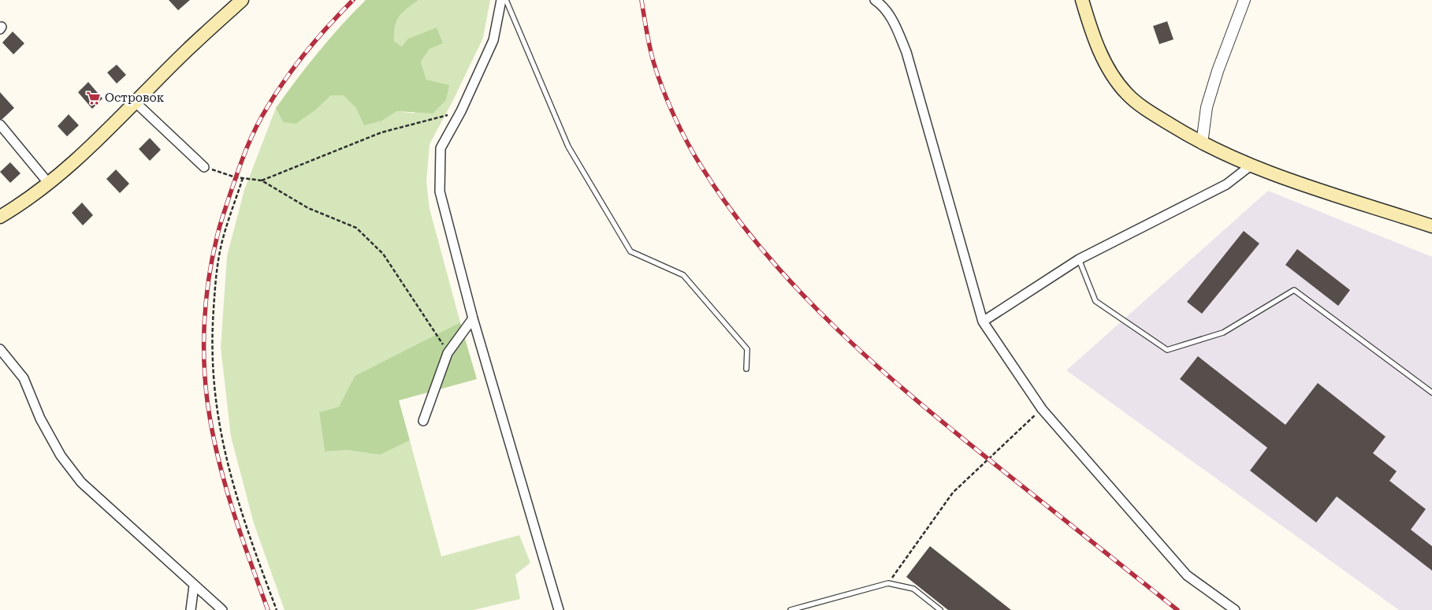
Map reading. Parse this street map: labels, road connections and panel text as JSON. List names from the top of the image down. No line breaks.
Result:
{"places":{"supermarket":["Островок"]}}
